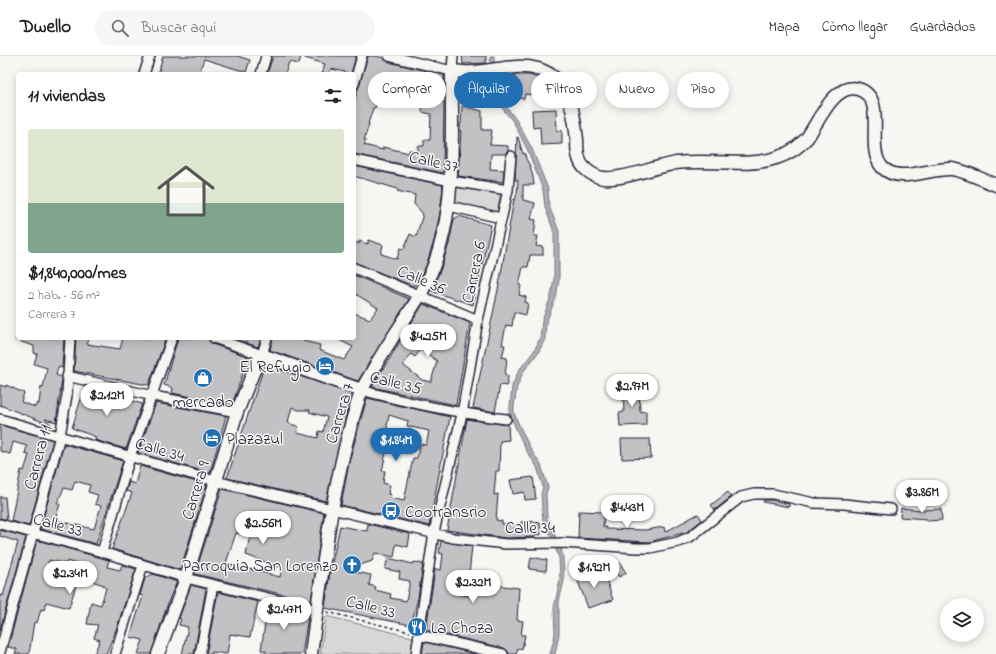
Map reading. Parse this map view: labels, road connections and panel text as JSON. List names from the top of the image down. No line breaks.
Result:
{"streets":{"main road":["Calle 35","Carrera 7","Carrera 9"],"street":["Calle 37","Carrera 6","Calle 36","Calle 34","Carrera 11","Calle 33"]},"crossings":[["Calle 37","Carrera 6"],["Calle 37","Carrera 7"],["Carrera 6","Calle 36"],["Carrera 6","Calle 35"],["Carrera 6","Calle 34"],["Carrera 6","Calle 33"],["Calle 36","Carrera 7"],["Calle 35","Carrera 7"],["Calle 35","Carrera 9"],["Carrera 7","Calle 34"],["Carrera 7","Calle 33"],["Calle 34","Carrera 11"],["Calle 34","Carrera 9"],["Carrera 11","Calle 33"],["Carrera 9","Calle 33"]],"places":{"hotel":["El Refugio","Plazazul"],"shop":["mercado"],"bus stop":["Cootransrio"],"church":["Parroquia San Lorenzo"],"restaurant":["La Choza"]},"page":{"header":"Dwello","search":"Buscar aquí","nav":["Mapa","Cómo llegar","Guardados"],"chip":["Comprar","Alquilar","Filtros","Nuevo","Piso"],"heading":"11 viviendas","list":[{"name":"$1,840,000/mes","note":"2 hab. · 56 m² · Carrera 7"}],"price":["$4.25M","$2.97M","$2.12M","$1.84M","$3.86M","$4.43M","$2.56M","$1.92M","$2.34M","$2.32M","$2.47M"]}}
